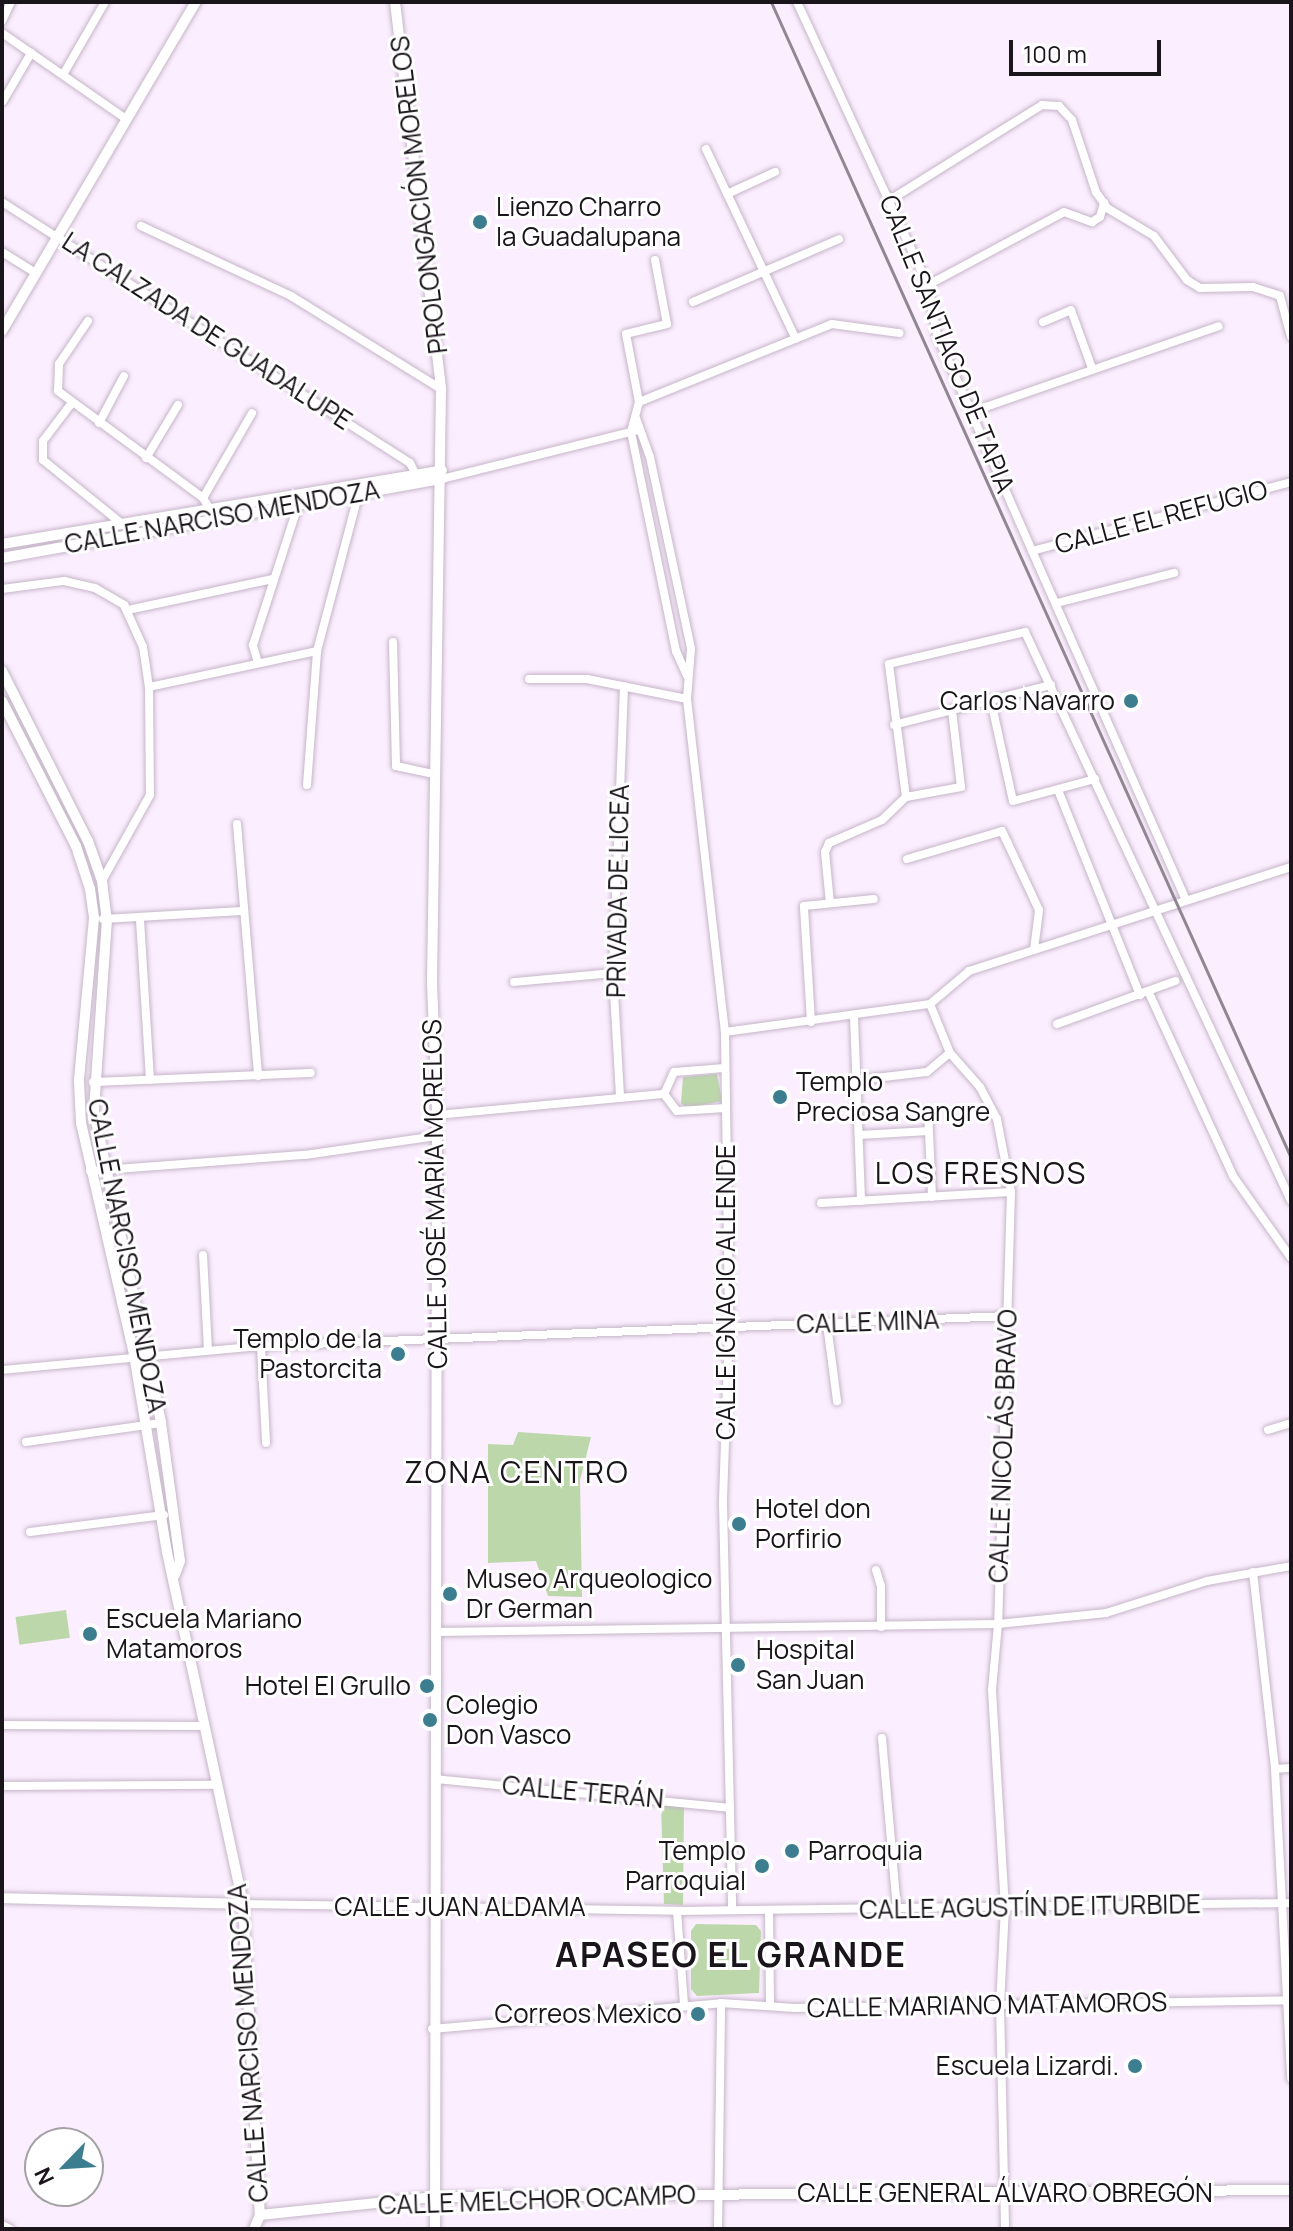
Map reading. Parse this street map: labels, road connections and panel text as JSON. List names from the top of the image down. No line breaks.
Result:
{"streets":{"street":["PROLONGACIÓN MORELOS","LA CALZADA DE GUADALUPE","CALLE SANTIAGO DE TAPIA","CALLE NARCISO MENDOZA","CALLE EL REFUGIO","PRIVADA DE LICEA","CALLE JOSÉ MARÍA MORELOS","CALLE IGNACIO ALLENDE","CALLE MINA","CALLE NICOLÁS BRAVO","CALLE TERÁN","CALLE JUAN ALDAMA","CALLE AGUSTÍN DE ITURBIDE","CALLE MARIANO MATAMOROS","CALLE GENERAL ÁLVARO OBREGÓN","CALLE MELCHOR OCAMPO"]},"crossings":[["PROLONGACIÓN MORELOS","CALLE NARCISO MENDOZA"],["PROLONGACIÓN MORELOS","CALLE JOSÉ MARÍA MORELOS"],["LA CALZADA DE GUADALUPE","CALLE NARCISO MENDOZA"],["CALLE SANTIAGO DE TAPIA","CALLE EL REFUGIO"],["CALLE NARCISO MENDOZA","CALLE JOSÉ MARÍA MORELOS"],["CALLE NARCISO MENDOZA","CALLE MINA"],["CALLE NARCISO MENDOZA","CALLE JUAN ALDAMA"],["CALLE NARCISO MENDOZA","CALLE MELCHOR OCAMPO"],["CALLE JOSÉ MARÍA MORELOS","CALLE MINA"],["CALLE JOSÉ MARÍA MORELOS","CALLE TERÁN"],["CALLE JOSÉ MARÍA MORELOS","CALLE JUAN ALDAMA"],["CALLE JOSÉ MARÍA MORELOS","CALLE MARIANO MATAMOROS"],["CALLE JOSÉ MARÍA MORELOS","CALLE MELCHOR OCAMPO"],["CALLE IGNACIO ALLENDE","CALLE MINA"],["CALLE IGNACIO ALLENDE","CALLE TERÁN"],["CALLE IGNACIO ALLENDE","CALLE JUAN ALDAMA"],["CALLE IGNACIO ALLENDE","CALLE AGUSTÍN DE ITURBIDE"],["CALLE MINA","CALLE NICOLÁS BRAVO"],["CALLE NICOLÁS BRAVO","CALLE AGUSTÍN DE ITURBIDE"],["CALLE NICOLÁS BRAVO","CALLE MARIANO MATAMOROS"],["CALLE NICOLÁS BRAVO","CALLE GENERAL ÁLVARO OBREGÓN"],["CALLE JUAN ALDAMA","CALLE AGUSTÍN DE ITURBIDE"],["CALLE GENERAL ÁLVARO OBREGÓN","CALLE MELCHOR OCAMPO"]],"districts":["LOS FRESNOS","ZONA CENTRO","APASEO EL GRANDE"],"places":["Lienzo Charro la Guadalupana","Carlos Navarro","Templo Preciosa Sangre","Templo de la Pastorcita","Hotel don Porfirio","Museo Arqueologico Dr German","Escuela Mariano Matamoros","Hospital San Juan","Hotel El Grullo","Colegio Don Vasco","Parroquia","Templo Parroquial","Correos Mexico","Escuela Lizardi."],"scale_bar":"100 m","north":"bottom left"}
